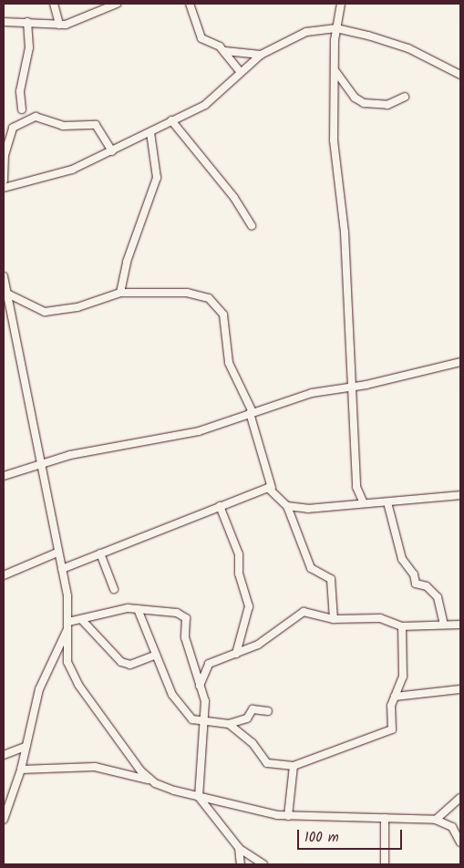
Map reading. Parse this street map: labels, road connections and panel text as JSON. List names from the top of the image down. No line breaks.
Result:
{"scale_bar":"100 m"}
